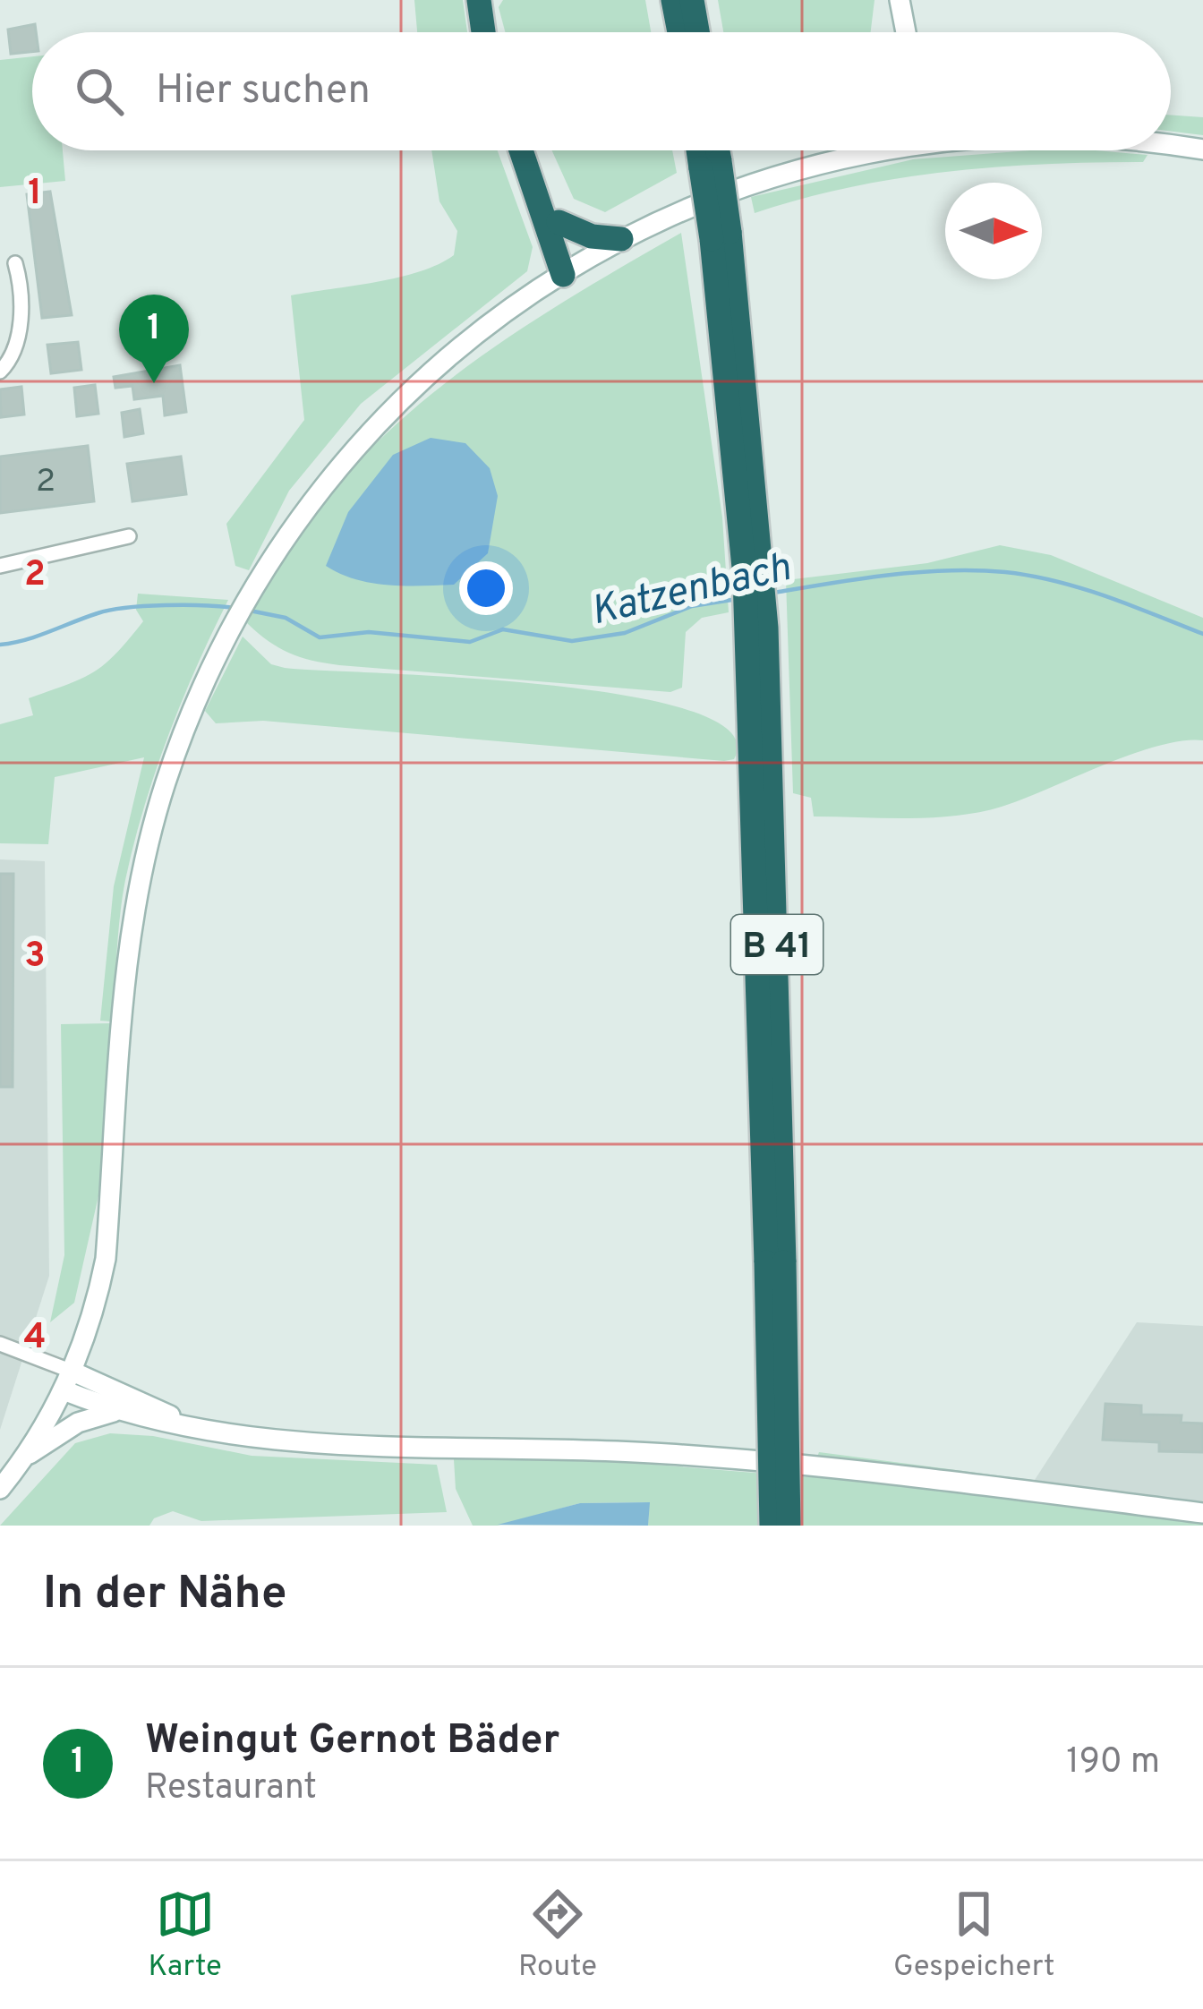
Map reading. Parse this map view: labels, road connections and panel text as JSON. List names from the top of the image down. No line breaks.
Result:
{"streets":{"highway":["B 41"]},"water":["Katzenbach"],"house_numbers":["2"],"north":"right","page":{"search":"Hier suchen","pins":"1","heading":"In der Nähe","list":[{"mark":"1","name":"Weingut Gernot Bäder","note":"Restaurant","value":"190 m"}],"nav":["Karte","Route","Gespeichert"]},"grid":{"rows":["1","2","3","4"]}}
